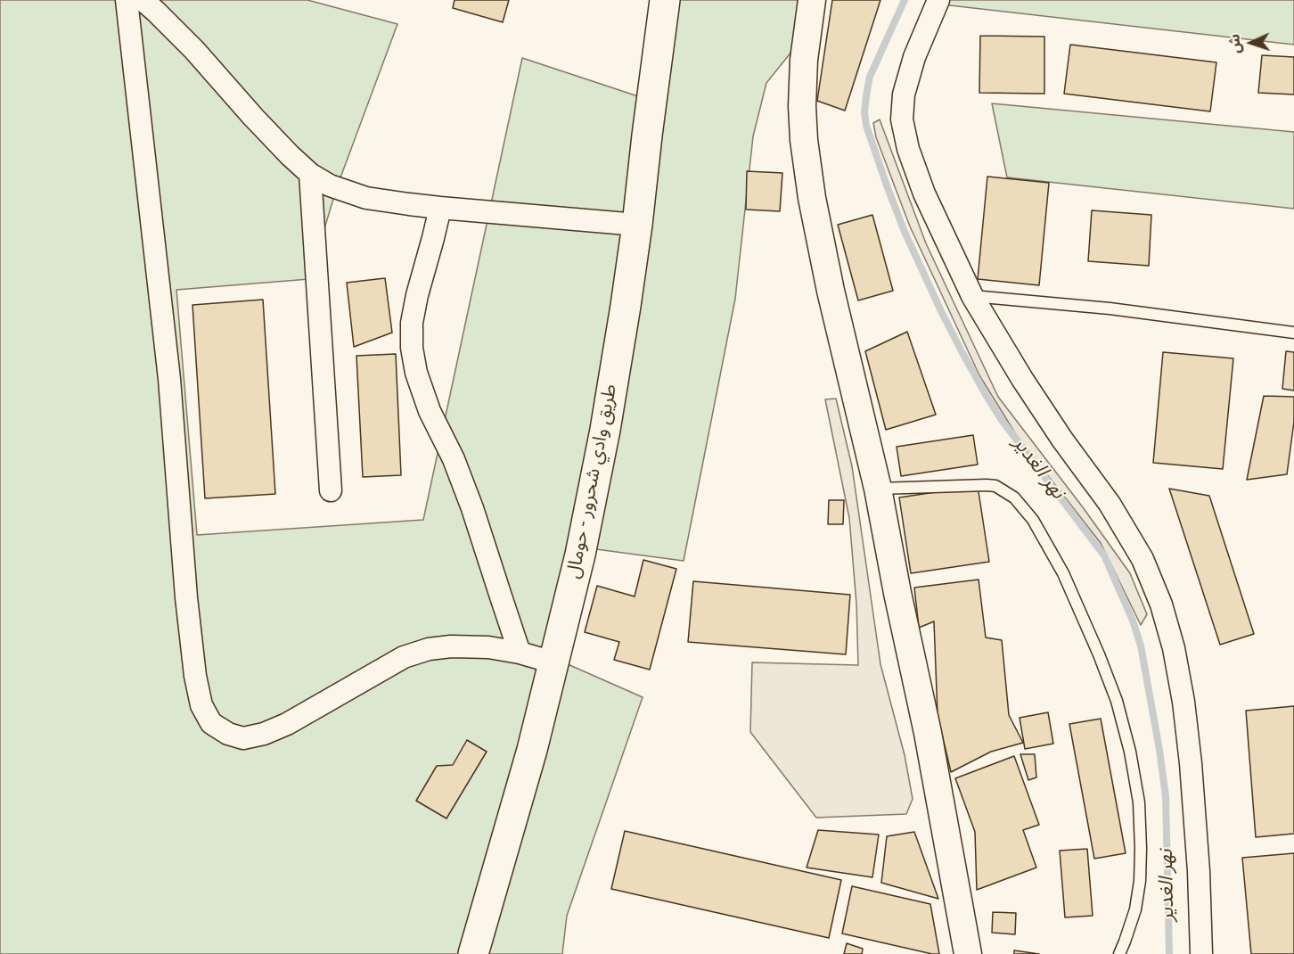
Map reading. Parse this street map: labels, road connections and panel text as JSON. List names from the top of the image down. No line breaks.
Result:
{"streets":{"main road":["طريق وادي شحرور - حومال"]},"water":["نهر الغدير"],"north":"left"}
